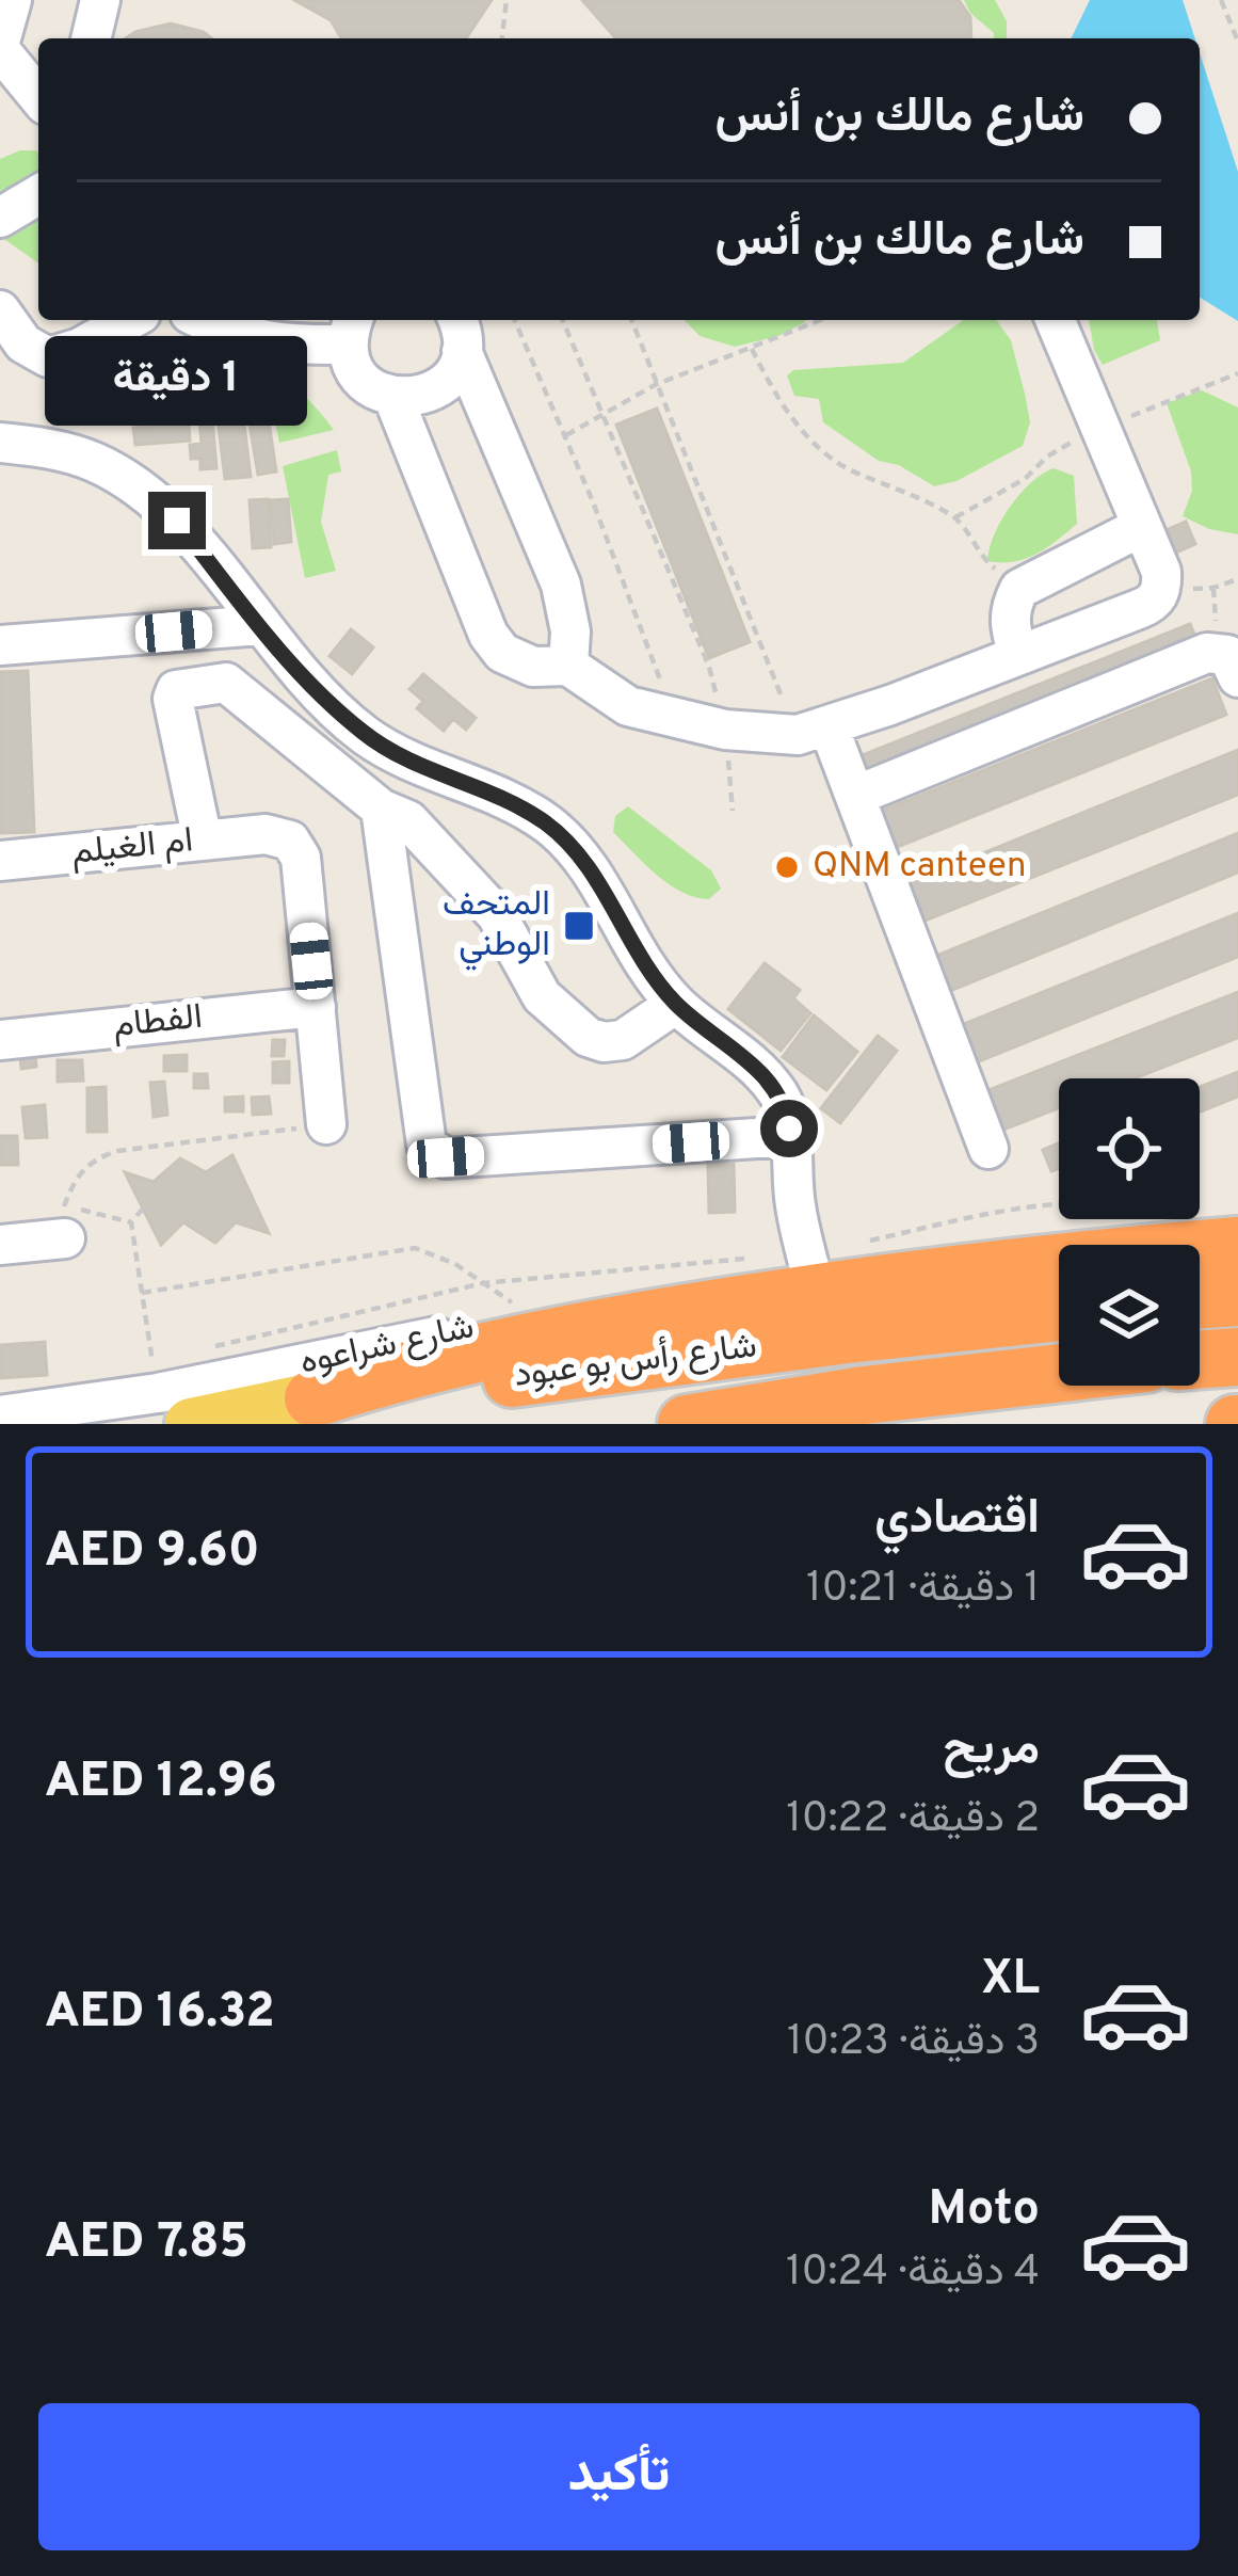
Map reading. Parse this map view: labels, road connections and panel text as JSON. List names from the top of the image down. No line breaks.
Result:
{"streets":{"highway":["شارع رأس بو عبود"],"street":["ام الغيلم","الفطام","شارع شراعوه"]},"crossings":[["ام الغيلم","الفطام"],["شارع شراعوه","شارع رأس بو عبود"]],"places":{"other":["QNM canteen"],"transit":["المتحف الوطني"]},"page":{"banner":["شارع مالك بن أنس","شارع مالك بن أنس"],"bubble":"1 دقيقة","list":[{"name":"اقتصادي","note":"1 دقيقة · 10:21","value":"AED 9.60"},{"name":"مريح","note":"2 دقيقة · 10:22","value":"AED 12.96"},{"name":"XL","note":"3 دقيقة · 10:23","value":"AED 16.32"},{"name":"Moto","note":"4 دقيقة · 10:24","value":"AED 7.85"}],"buttons":"تأكيد"}}
